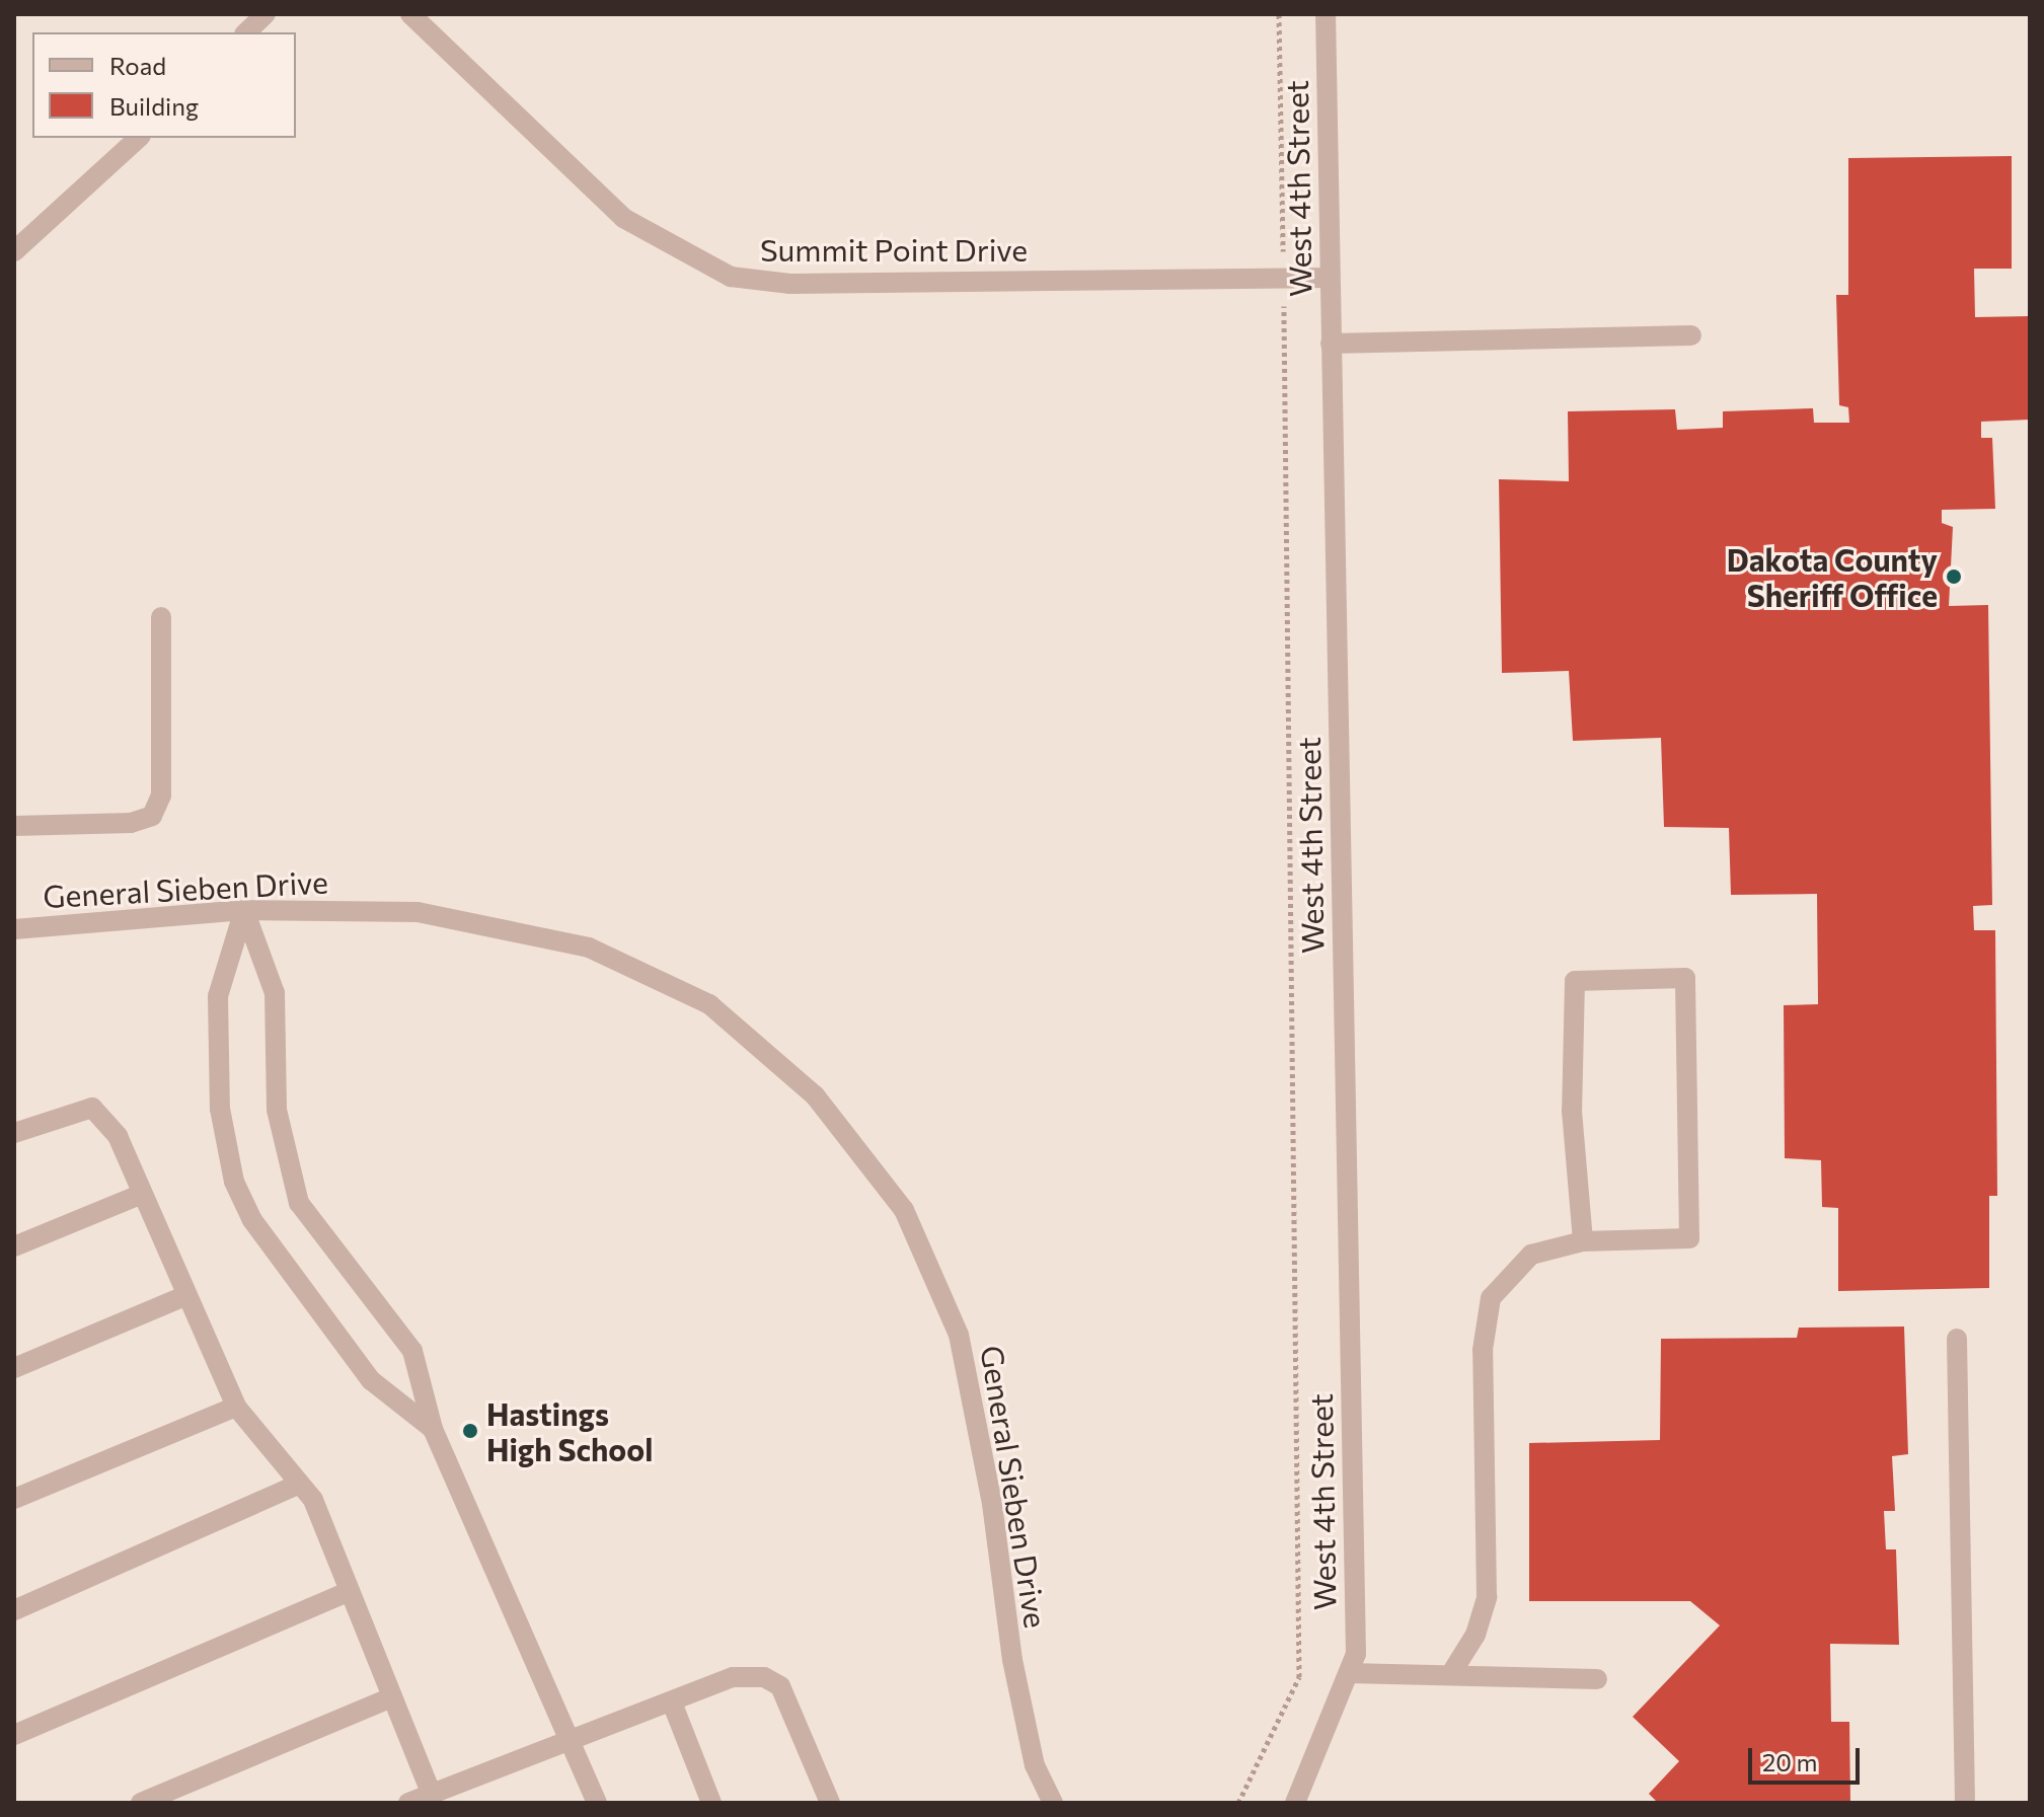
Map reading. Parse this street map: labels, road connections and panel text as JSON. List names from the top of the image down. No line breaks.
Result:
{"streets":{"street":["West 4th Street","Summit Point Drive","General Sieben Drive"]},"crossings":[["West 4th Street","Summit Point Drive"]],"places":["Dakota County Sheriff Office","Hastings High School"],"legend":["Road","Building"],"scale_bar":"20 m"}
